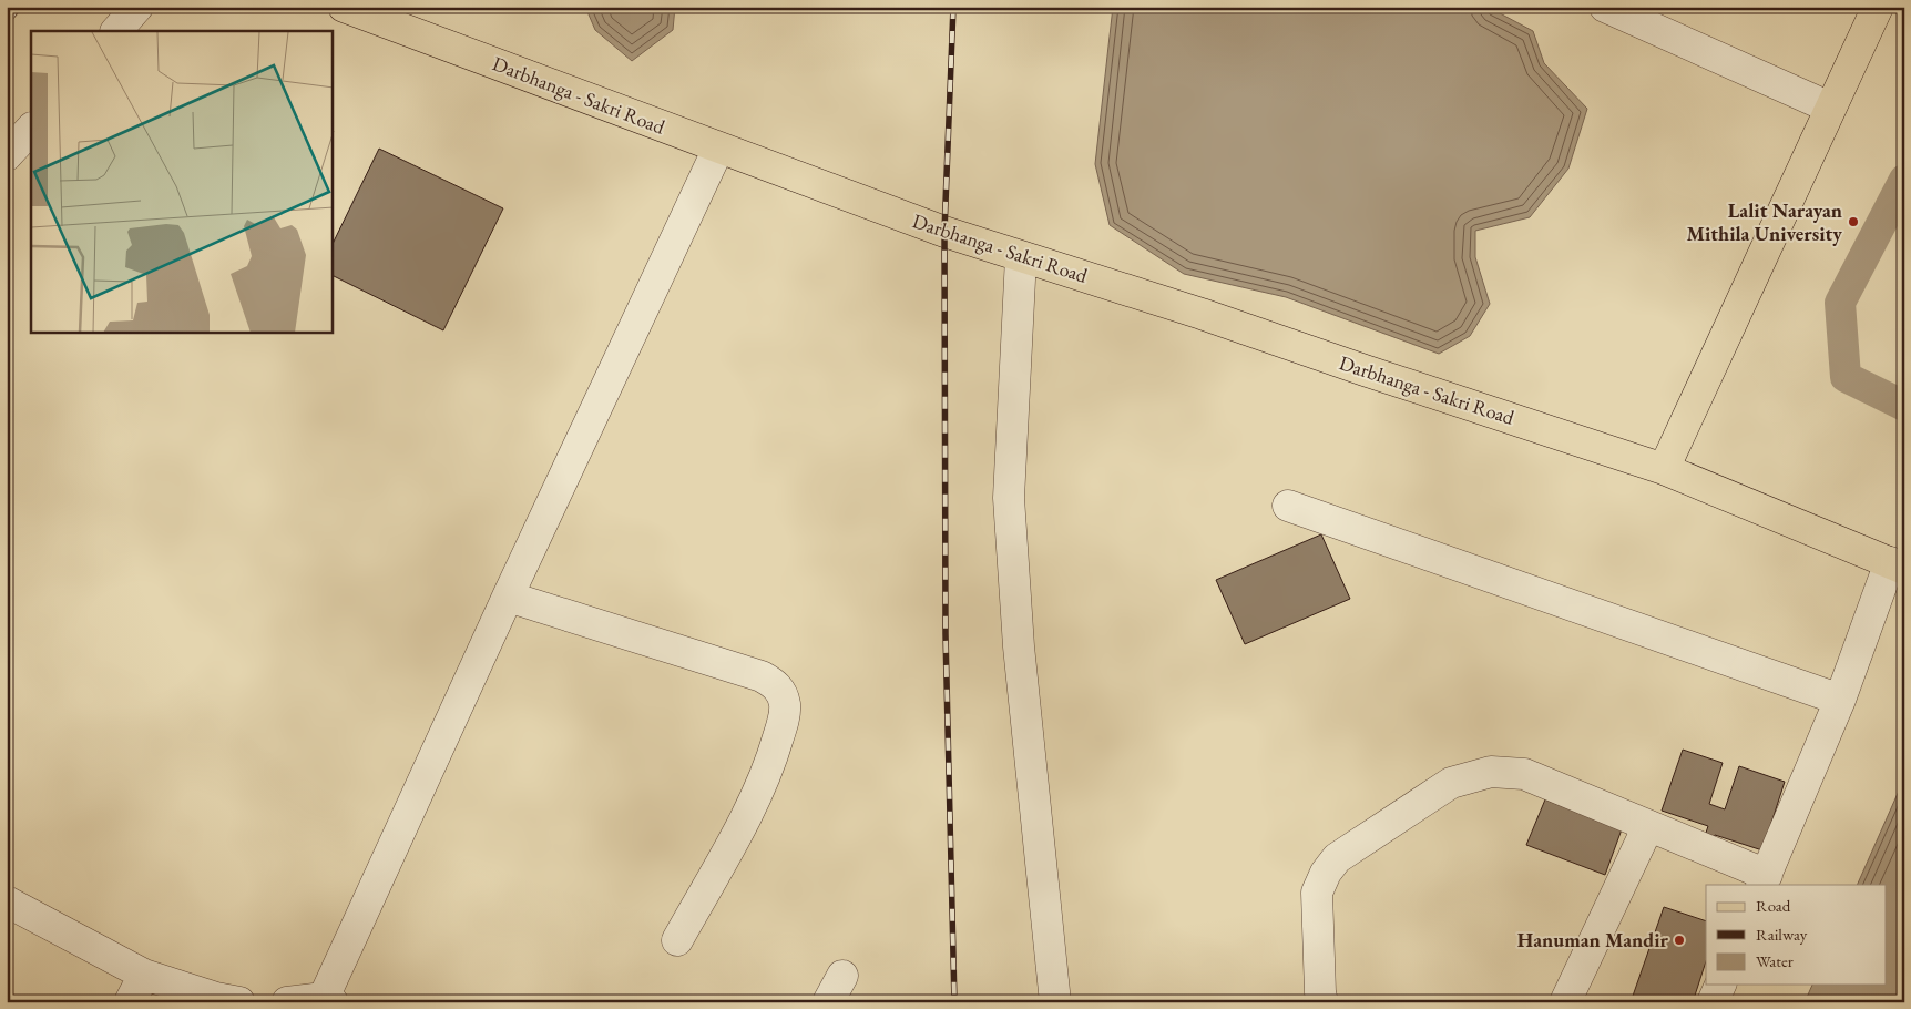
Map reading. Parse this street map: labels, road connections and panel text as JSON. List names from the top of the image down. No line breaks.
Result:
{"streets":{"main road":["Darbhanga - Sakri Road"]},"places":["Lalit Narayan Mithila University","Hanuman Mandir"],"legend":["Road","Railway","Water"]}
